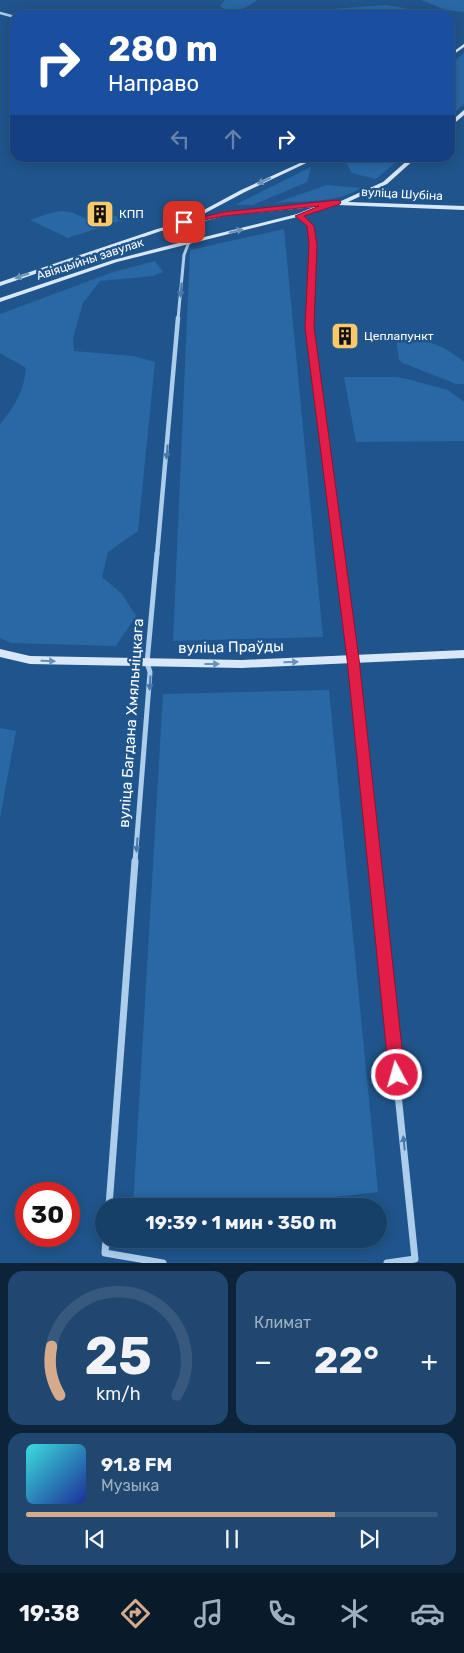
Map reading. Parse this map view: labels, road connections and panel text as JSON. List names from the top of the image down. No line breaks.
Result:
{"streets":{"street":["вуліца Шубіна","Авіяцыйны завулак","вуліца Праўды","вуліца Багдана Хмяльніцкага"]},"crossings":[["Авіяцыйны завулак","вуліца Багдана Хмяльніцкага"],["вуліца Праўды","вуліца Багдана Хмяльніцкага"]],"one_way":["вуліца Праўды","вуліца Багдана Хмяльніцкага"],"places":{"building":["КПП","Цеплапункт"]},"page":{"turn":["280 m","Направо"],"limit":"30","trip":"19:39 · 1 мин · 350 m","tile":"Климат","heat":["−","22°","+"],"song":["91.8 FM","Музыка"],"tabs":"19:38","gauge":["25","km/h"]}}
